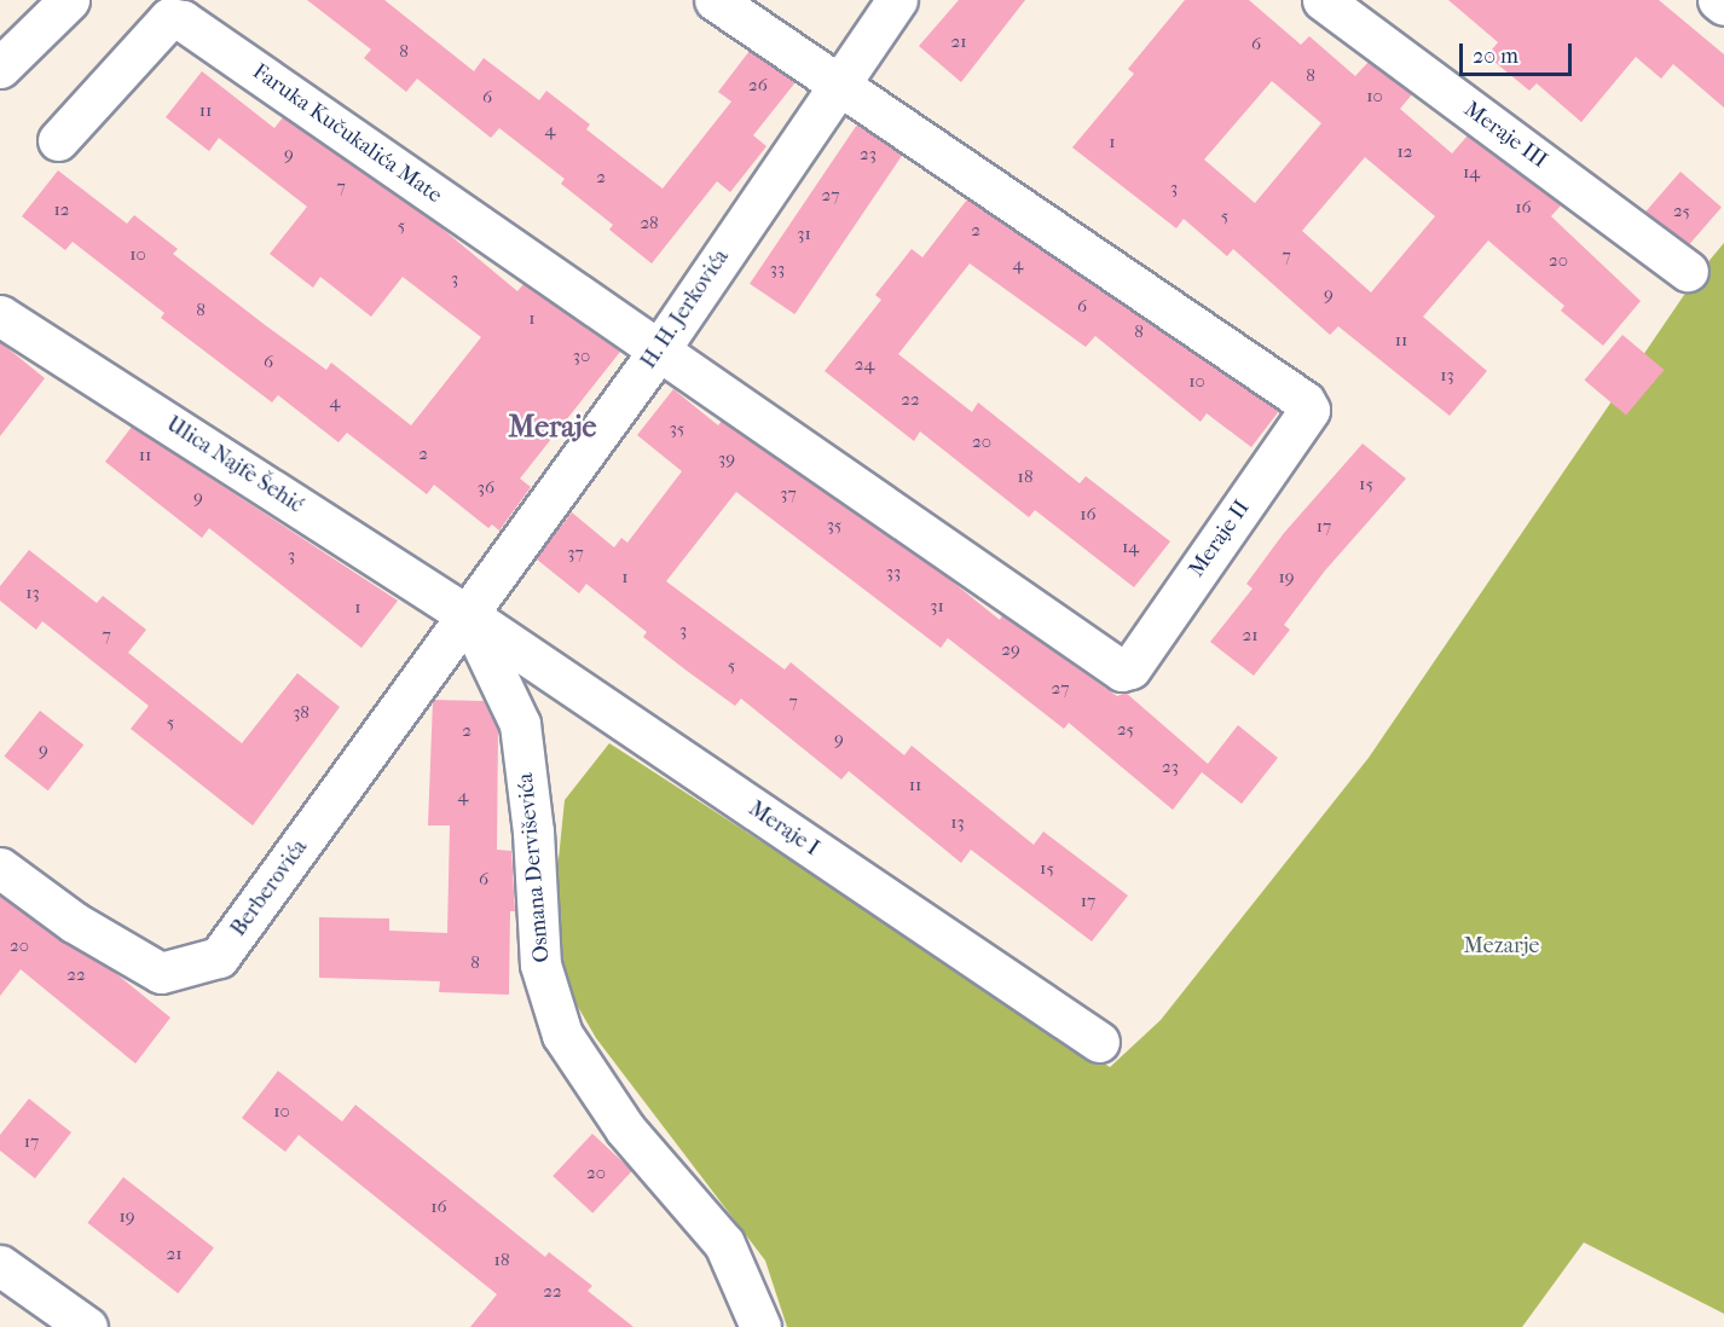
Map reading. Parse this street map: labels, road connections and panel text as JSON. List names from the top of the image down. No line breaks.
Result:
{"streets":{"street":["Faruka Kučukalića Mate","Meraje III","H. H. Jerkovića","Ulica Najfe Šehić","Meraje II","Meraje I","Osmana Derviševića","Berberovića"]},"crossings":[["Faruka Kučukalića Mate","H. H. Jerkovića"],["Faruka Kučukalića Mate","Meraje II"],["H. H. Jerkovića","Ulica Najfe Šehić"],["H. H. Jerkovića","Meraje II"],["H. H. Jerkovića","Meraje I"],["H. H. Jerkovića","Osmana Derviševića"],["H. H. Jerkovića","Berberovića"],["Ulica Najfe Šehić","Meraje I"],["Ulica Najfe Šehić","Osmana Derviševića"],["Ulica Najfe Šehić","Berberovića"],["Meraje I","Osmana Derviševića"],["Meraje I","Berberovića"],["Osmana Derviševića","Berberovića"]],"districts":["Meraje"],"parks":["Mezarje"],"house_numbers":["21","6","8","8","26","10","6","11","4","1","12","9","23","14","2","7","3","27","16","12","25","5","28","5","2","31","10","7","20","4","33","3","9","6","8","1","8","11","30","6","24","13","10","22","4","35","20","2","11","39","18","15","36","37","9","16","35","17","14","37","3","33","1","19","13","31","1","3","7","21","29","5","27","7","38","5","25","2","9","9","23","11","4","13","15","6","17","20","8","22","10","17","20","16","19","21","18","22"],"scale_bar":"20 m"}
